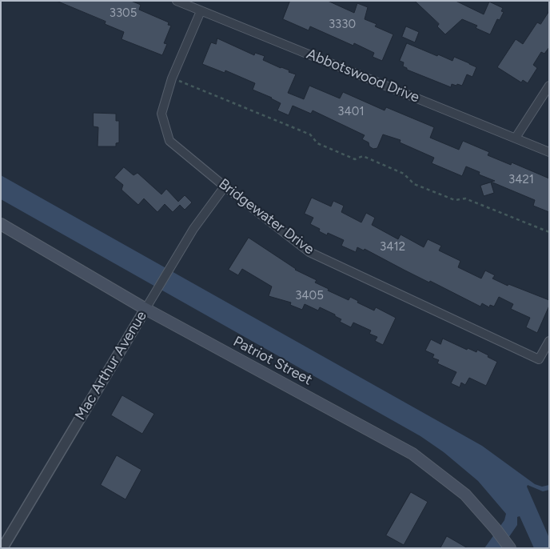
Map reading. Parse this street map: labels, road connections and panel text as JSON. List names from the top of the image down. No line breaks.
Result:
{"streets":{"main road":["Patriot Street"],"street":["Abbotswood Drive","Bridgewater Drive","Mac Arthur Avenue"]},"crossings":[["Abbotswood Drive","Bridgewater Drive"],["Bridgewater Drive","Mac Arthur Avenue"],["Patriot Street","Mac Arthur Avenue"]],"house_numbers":["3305","3330","3401","3421","3412","3405"]}
